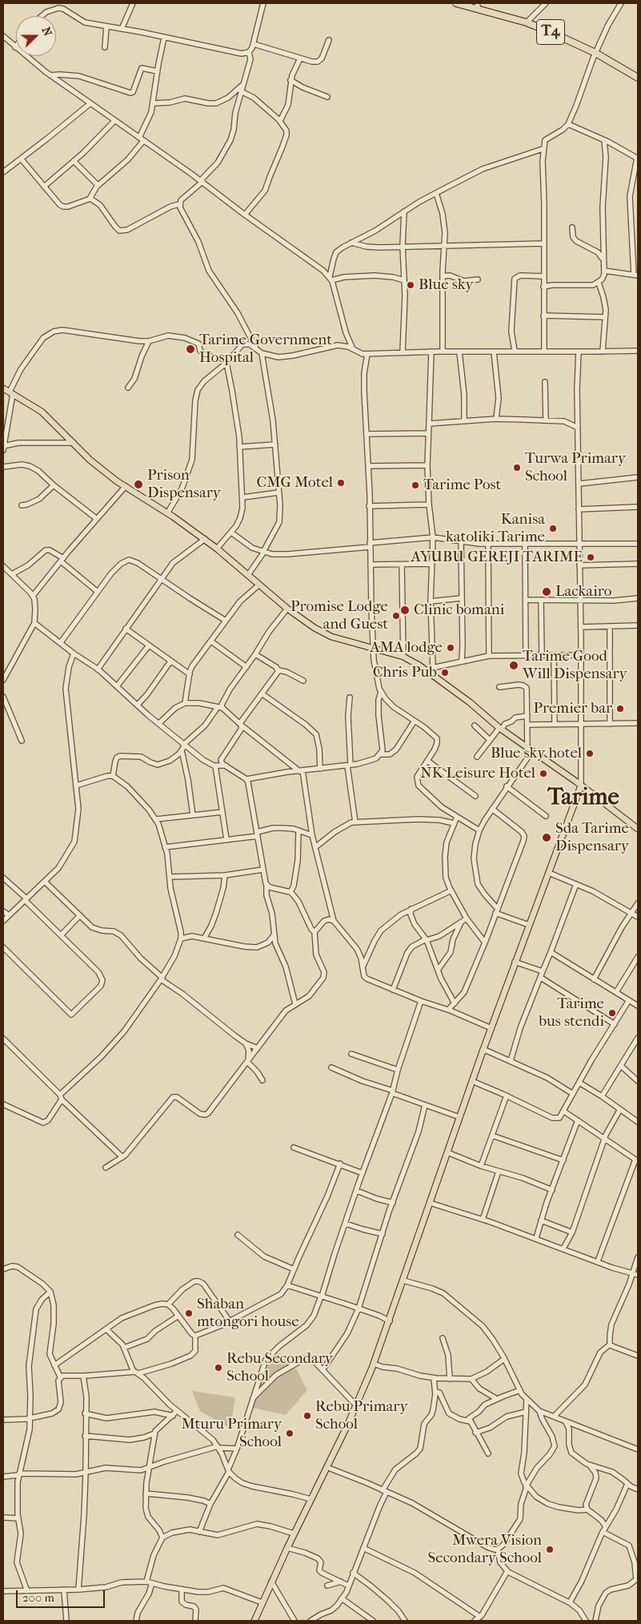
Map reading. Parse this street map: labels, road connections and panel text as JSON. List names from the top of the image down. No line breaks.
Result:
{"streets":{"highway":["T4"]},"districts":["Tarime"],"places":["Blue sky","Tarime Government Hospital","Turwa Primary School","CMG Motel","Prison Dispensary","Tarime Post","Kanisa katoliki Tarime","AYUBU GEREJI TARIME","Lackairo","Clinic bomani","Promise Lodge and Guest","AMA lodge","Tarime Good Will Dispensary","Chris Pub","Premier bar","Blue sky hotel","NK Leisure Hotel","Sda Tarime Dispensary","Tarime bus stendi","Shaban mtongori house","Rebu Secondary School","Rebu Primary School","Mturu Primary School","Mwera Vision Secondary School"],"scale_bar":"200 m","north":"right"}
